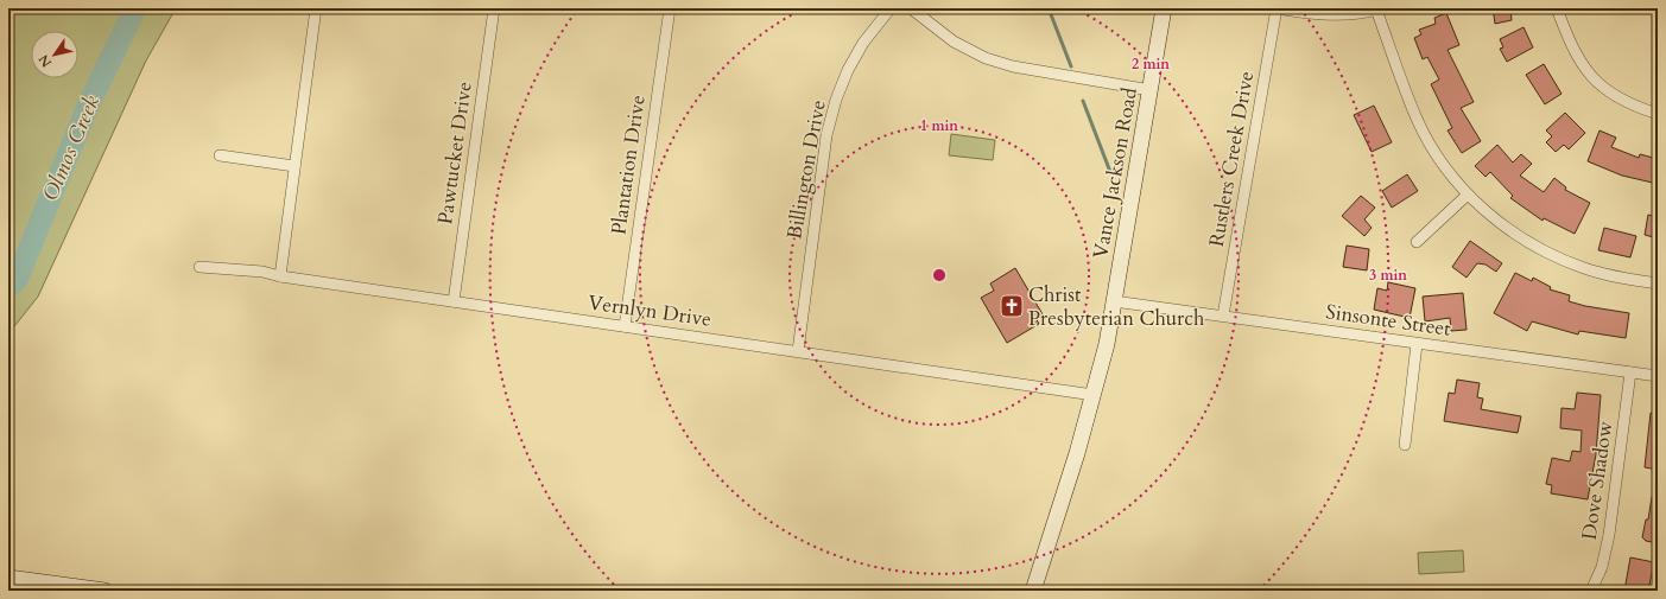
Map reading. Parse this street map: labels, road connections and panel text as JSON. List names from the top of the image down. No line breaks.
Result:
{"streets":{"main road":["Vance Jackson Road"],"street":["Pawtucket Drive","Rustlers Creek Drive","Plantation Drive","Billington Drive","Vernlyn Drive","Sinsonte Street","Dove Shadow"]},"crossings":[["Pawtucket Drive","Vernlyn Drive"],["Rustlers Creek Drive","Sinsonte Street"],["Plantation Drive","Vernlyn Drive"],["Billington Drive","Vernlyn Drive"],["Vance Jackson Road","Vernlyn Drive"],["Vance Jackson Road","Sinsonte Street"],["Sinsonte Street","Dove Shadow"]],"water":["Olmos Creek"],"places":{"church":["Christ Presbyterian Church"]},"north":"bottom left","rings":["2 min","1 min","3 min"]}
